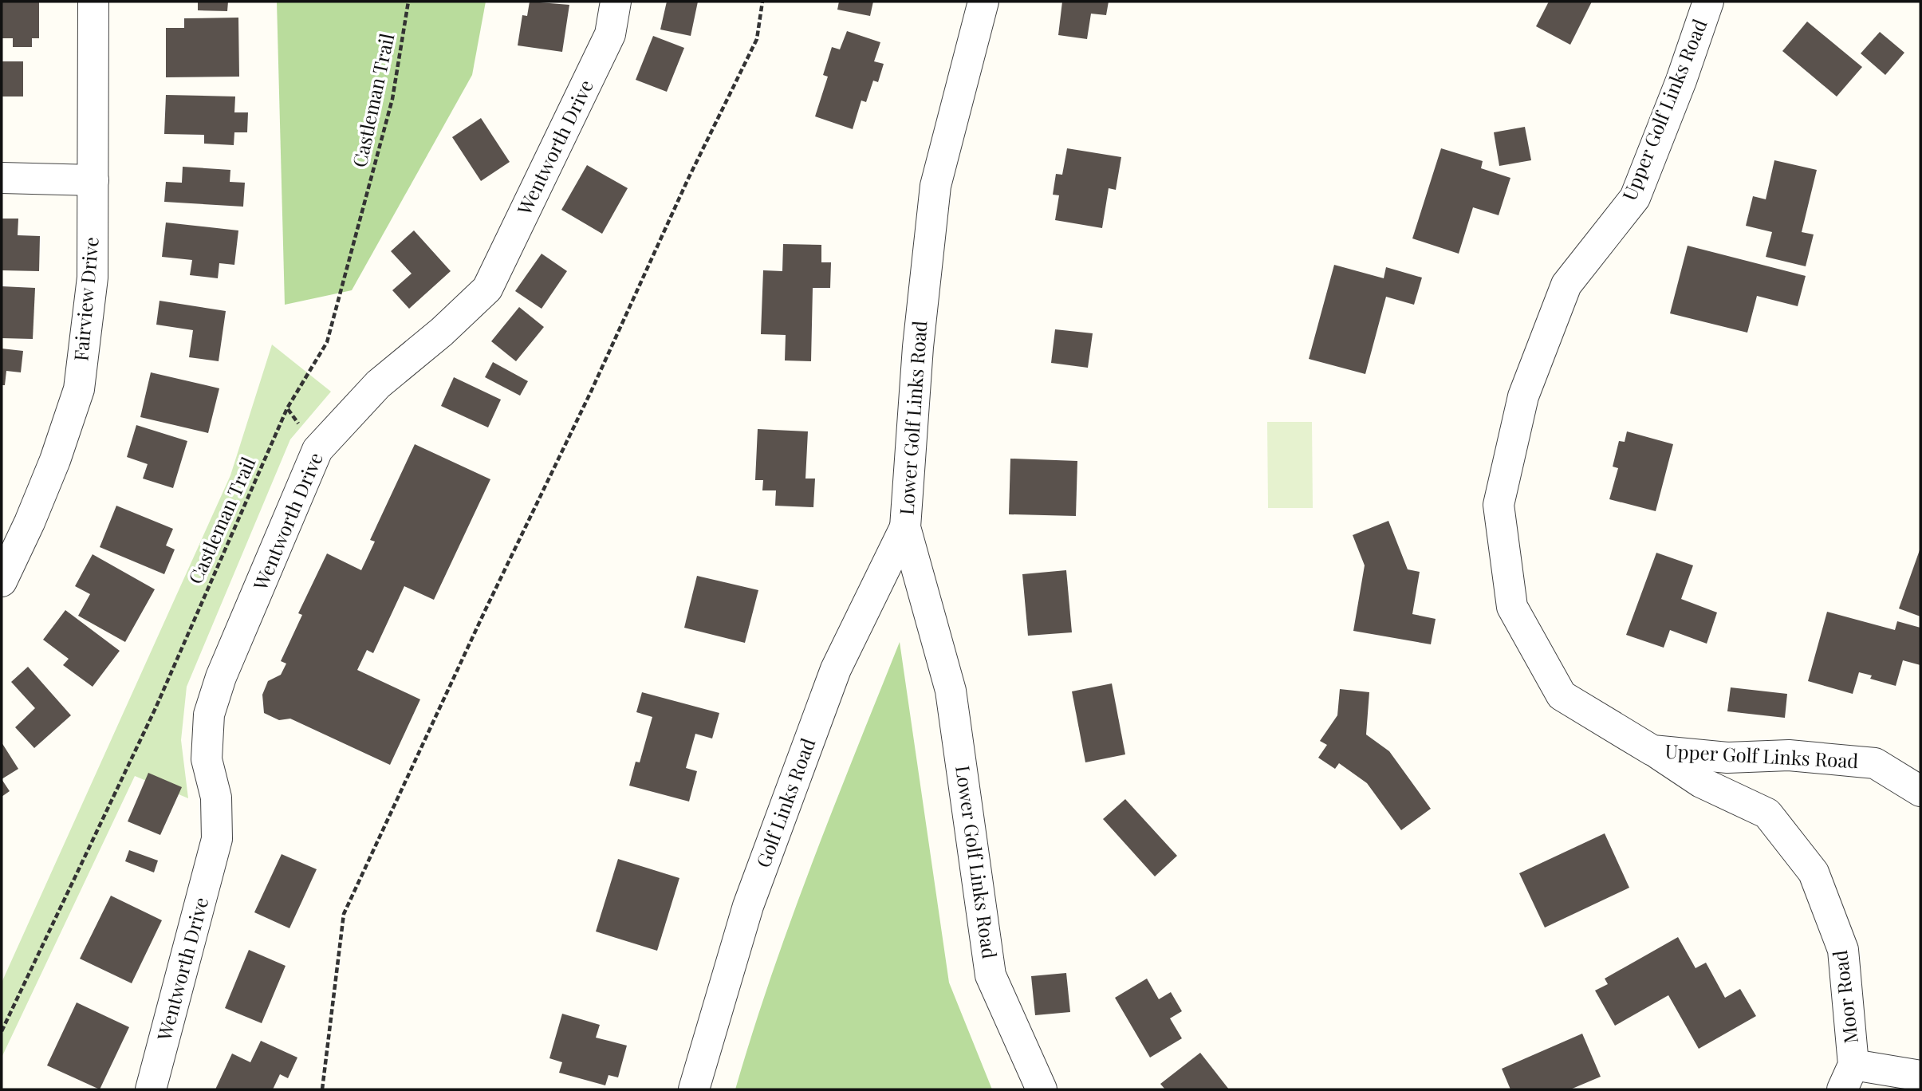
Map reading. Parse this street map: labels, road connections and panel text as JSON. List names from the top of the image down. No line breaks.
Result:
{"streets":{"street":["Upper Golf Links Road","Wentworth Drive","Fairview Drive","Lower Golf Links Road","Golf Links Road","Moor Road"],"path":["Castleman Trail"]},"crossings":[["Upper Golf Links Road","Moor Road"],["Lower Golf Links Road","Golf Links Road"]]}
